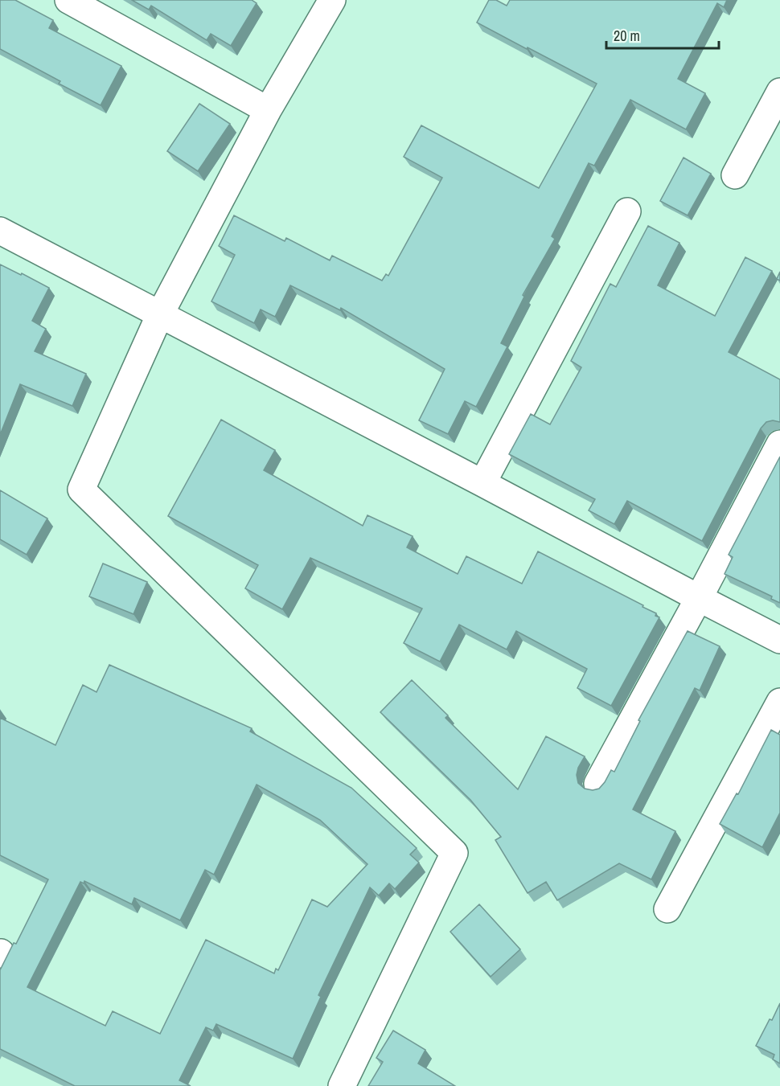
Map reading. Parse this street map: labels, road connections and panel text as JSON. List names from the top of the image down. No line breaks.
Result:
{"scale_bar":"20 m"}
